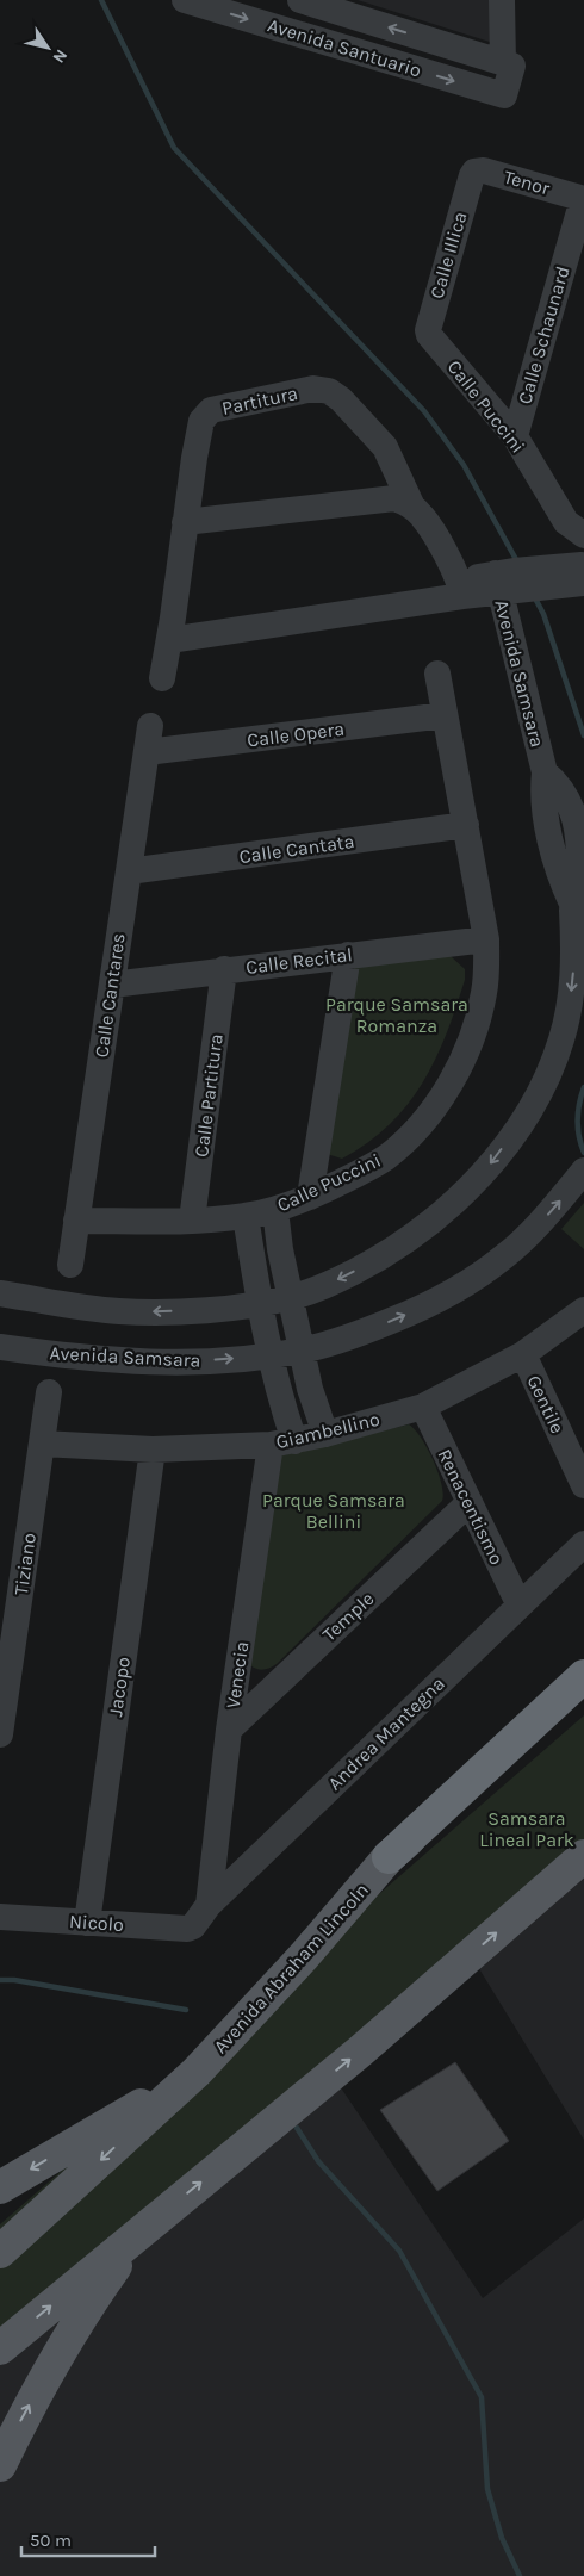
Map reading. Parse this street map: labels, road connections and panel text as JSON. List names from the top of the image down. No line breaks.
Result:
{"streets":{"main road":["Avenida Abraham Lincoln"],"street":["Avenida Santuario","Tenor","Calle Illica","Calle Schaunard","Partitura","Calle Puccini","Avenida Samsara","Calle Opera","Calle Cantata","Calle Recital","Calle Cantares","Calle Partitura","Gentile","Giambellino","Renacentismo","Tiziano","Temple","Venecia","Jacopo","Andrea Mantegna","Nicolo"]},"crossings":[["Tenor","Calle Illica"],["Tenor","Calle Schaunard"],["Calle Illica","Calle Puccini"],["Calle Schaunard","Calle Puccini"],["Calle Puccini","Calle Opera"],["Calle Puccini","Calle Cantata"],["Calle Puccini","Calle Recital"],["Calle Puccini","Calle Cantares"],["Calle Puccini","Calle Partitura"],["Calle Opera","Calle Cantares"],["Calle Cantata","Calle Cantares"],["Calle Recital","Calle Cantares"],["Calle Recital","Calle Partitura"],["Gentile","Giambellino"],["Giambellino","Renacentismo"],["Giambellino","Tiziano"],["Giambellino","Venecia"],["Giambellino","Jacopo"],["Renacentismo","Temple"],["Renacentismo","Andrea Mantegna"],["Temple","Venecia"],["Venecia","Andrea Mantegna"],["Venecia","Nicolo"],["Jacopo","Nicolo"],["Andrea Mantegna","Nicolo"]],"parks":["Parque Samsara Romanza","Parque Samsara Bellini","Samsara Lineal Park"],"scale_bar":"50 m","north":"bottom right"}
